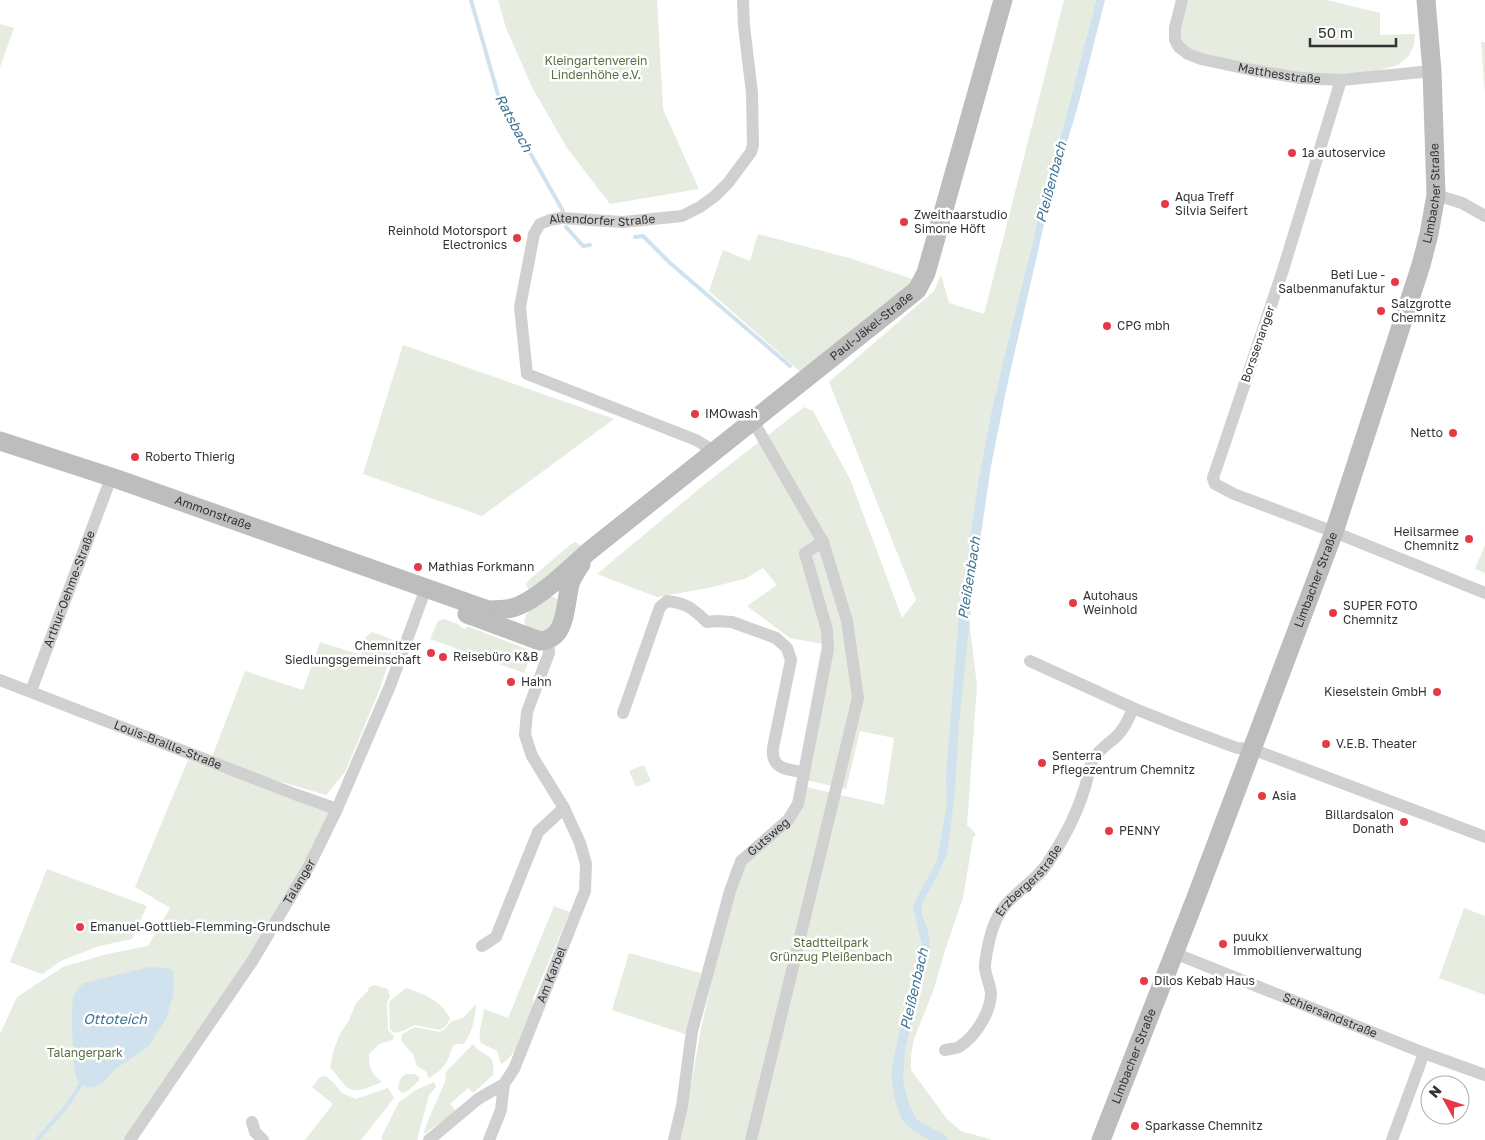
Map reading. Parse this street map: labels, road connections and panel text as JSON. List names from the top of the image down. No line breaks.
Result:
{"streets":{"street":["Matthesstraße","Limbacher Straße","Altendorfer Straße","Paul-Jäkel-Straße","Borssenanger","Ammonstraße","Arthur-Oehme-Straße","Louis-Braille-Straße","Gutsweg","Erzbergerstraße","Talanger","Am Karbel","Schiersandstraße"]},"crossings":[["Matthesstraße","Limbacher Straße"],["Matthesstraße","Borssenanger"],["Limbacher Straße","Borssenanger"],["Limbacher Straße","Schiersandstraße"],["Altendorfer Straße","Paul-Jäkel-Straße"],["Paul-Jäkel-Straße","Am Karbel"],["Ammonstraße","Arthur-Oehme-Straße"],["Ammonstraße","Talanger"],["Arthur-Oehme-Straße","Louis-Braille-Straße"],["Louis-Braille-Straße","Talanger"]],"water":["Ratsbach","Pleißenbach","Ottoteich"],"parks":["Kleingartenverein Lindenhöhe e.V.","Stadtteilpark Grünzug Pleißenbach","Talangerpark"],"places":["1a autoservice","Aqua Treff Silvia Seifert","Zweithaarstudio Simone Höft","Reinhold Motorsport Electronics","Beti Lue - Salbenmanufaktur","Salzgrotte Chemnitz","CPG mbh","IMOwash","Netto","Roberto Thierig","Heilsarmee Chemnitz","Mathias Forkmann","Autohaus Weinhold","SUPER FOTO Chemnitz","Chemnitzer Siedlungsgemeinschaft","Reisebüro K&B","Hahn","Kieselstein GmbH","V.E.B. Theater","Senterra Pflegezentrum Chemnitz","Asia","Billardsalon Donath","PENNY","Emanuel-Gottlieb-Flemming-Grundschule","puukx Immobilienverwaltung","Dilos Kebab Haus","Sparkasse Chemnitz"],"scale_bar":"50 m","north":"top left"}
